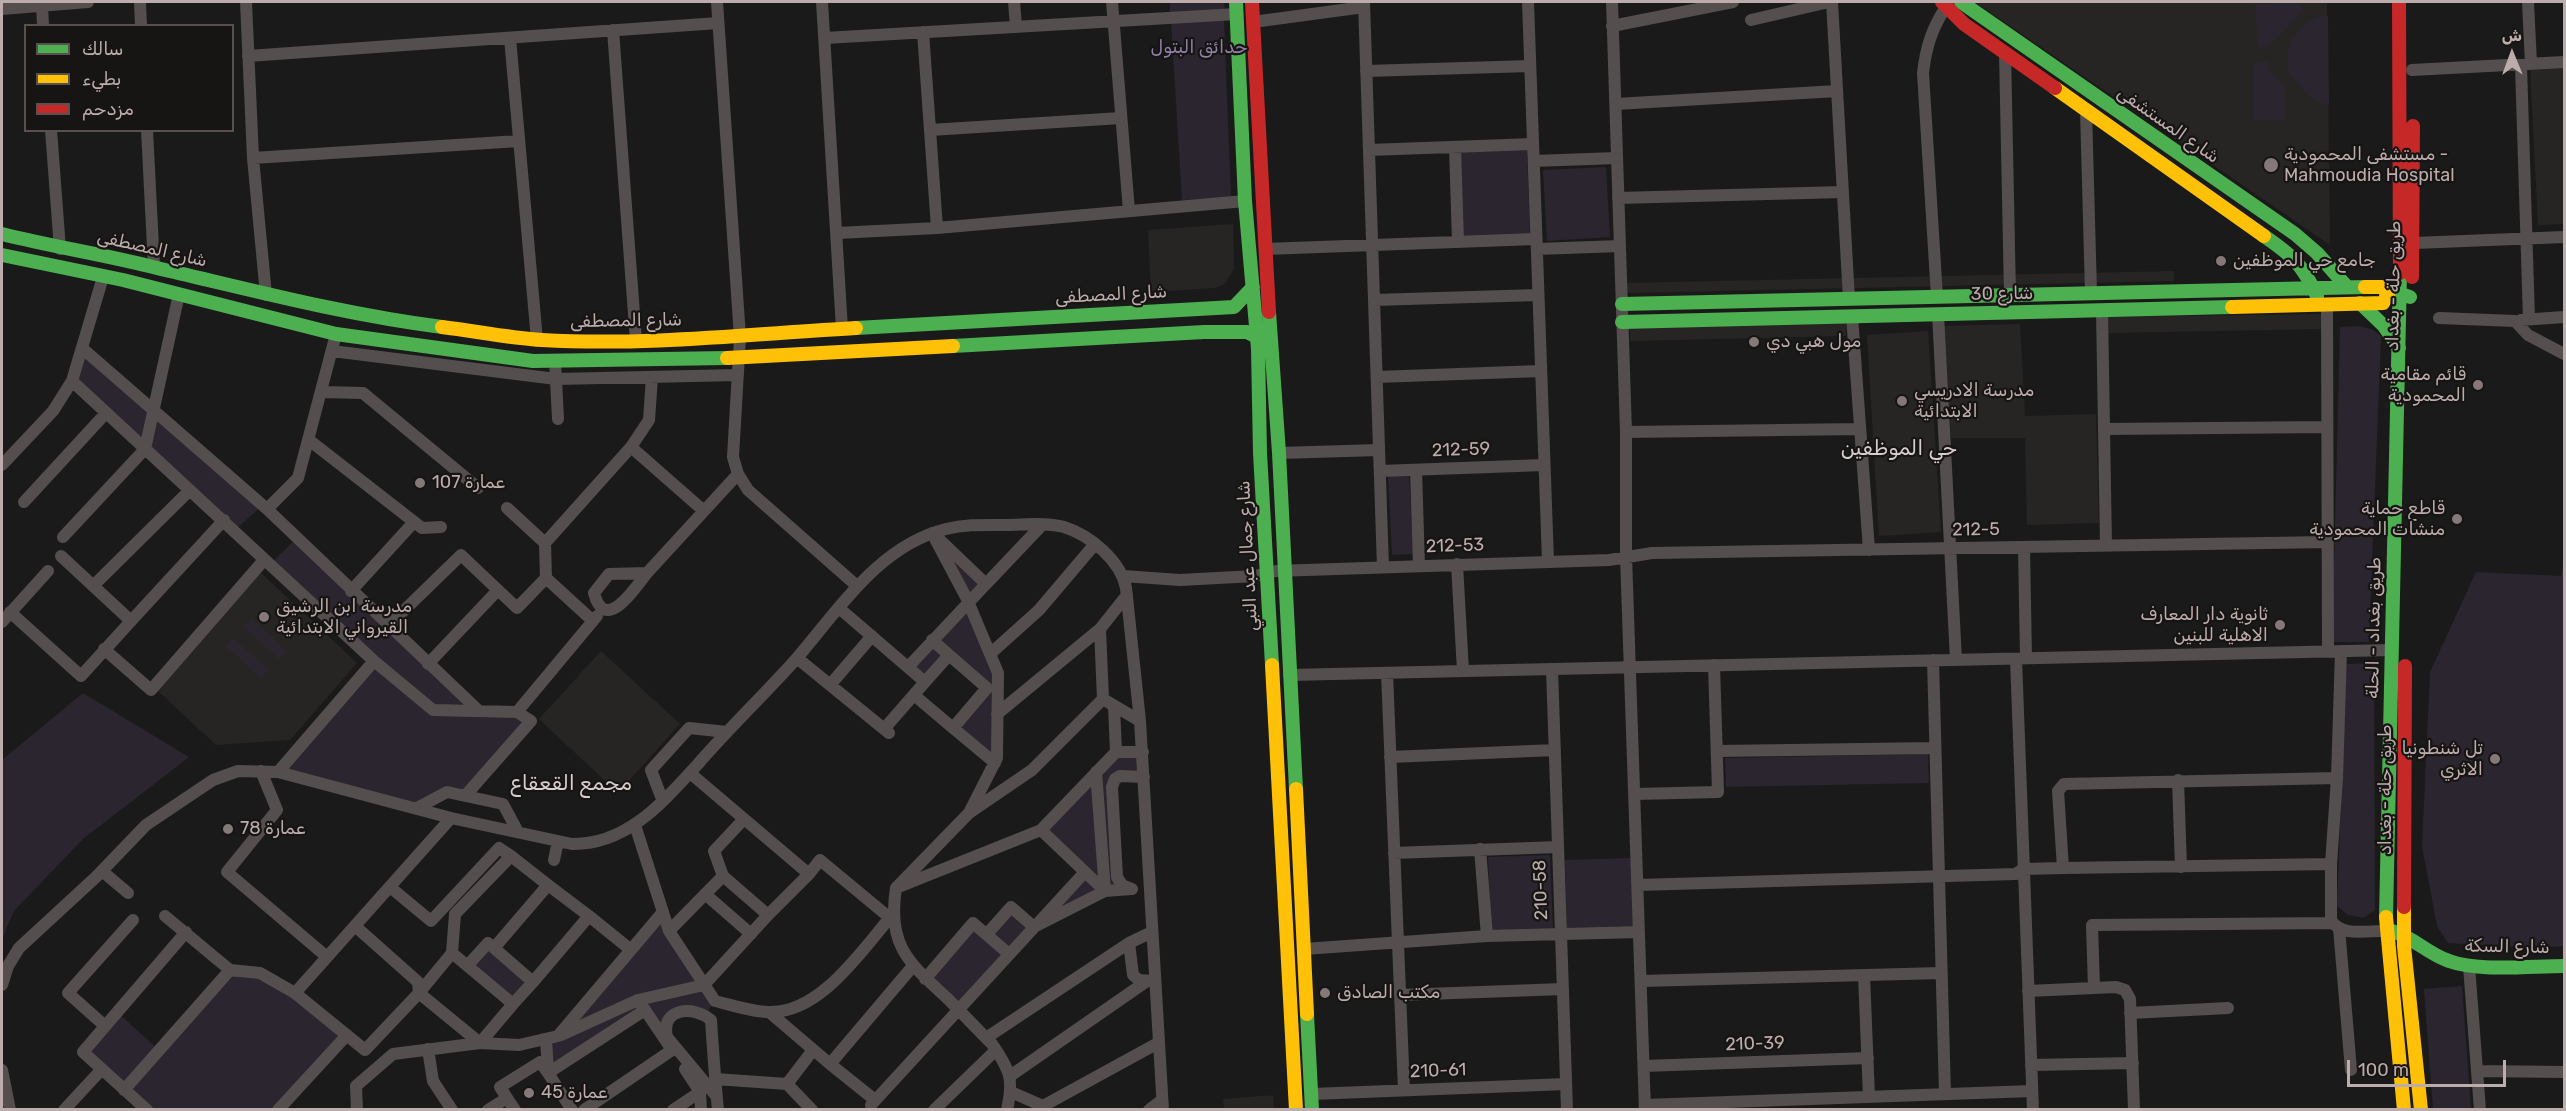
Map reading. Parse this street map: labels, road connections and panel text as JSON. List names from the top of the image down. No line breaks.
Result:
{"streets":{"street":["شارع المستشفى","شارع المصطفى","طريق حلة - بغداد","شارع 30","212-59","212-5","212-53","شارع جمال عبد النبي","طريق بغداد - الحلة","210-58","شارع السكة","210-39","210-61"]},"crossings":[["شارع المستشفى","شارع 30"],["شارع المصطفى","شارع جمال عبد النبي"],["طريق حلة - بغداد","شارع 30"],["طريق حلة - بغداد","طريق بغداد - الحلة"],["طريق حلة - بغداد","شارع السكة"],["شارع 30","طريق بغداد - الحلة"],["212-5","212-53"],["212-53","شارع جمال عبد النبي"],["شارع جمال عبد النبي","210-61"],["طريق بغداد - الحلة","شارع السكة"],["210-58","210-61"]],"districts":["حي الموظفين","مجمع القعقاع"],"parks":["حدائق البتول"],"places":["مستشفى المحمودية - Mahmoudia Hospital","جامع حي الموظفين","مول هبي دي","قائم مقامية المحمودية","مدرسة الادريسي الابتدائية","عمارة 107","قاطع حماية منشات المحمودية","مدرسة ابن الرشيق القيرواني الابتدائية","ثانوية دار المعارف الاهلية للبنين","تل شنطونيا الاثري","عمارة 78","مكتب الصادق","عمارة 45"],"legend":["سالك","بطيء","مزدحم"],"scale_bar":"100 m","north":"top"}
